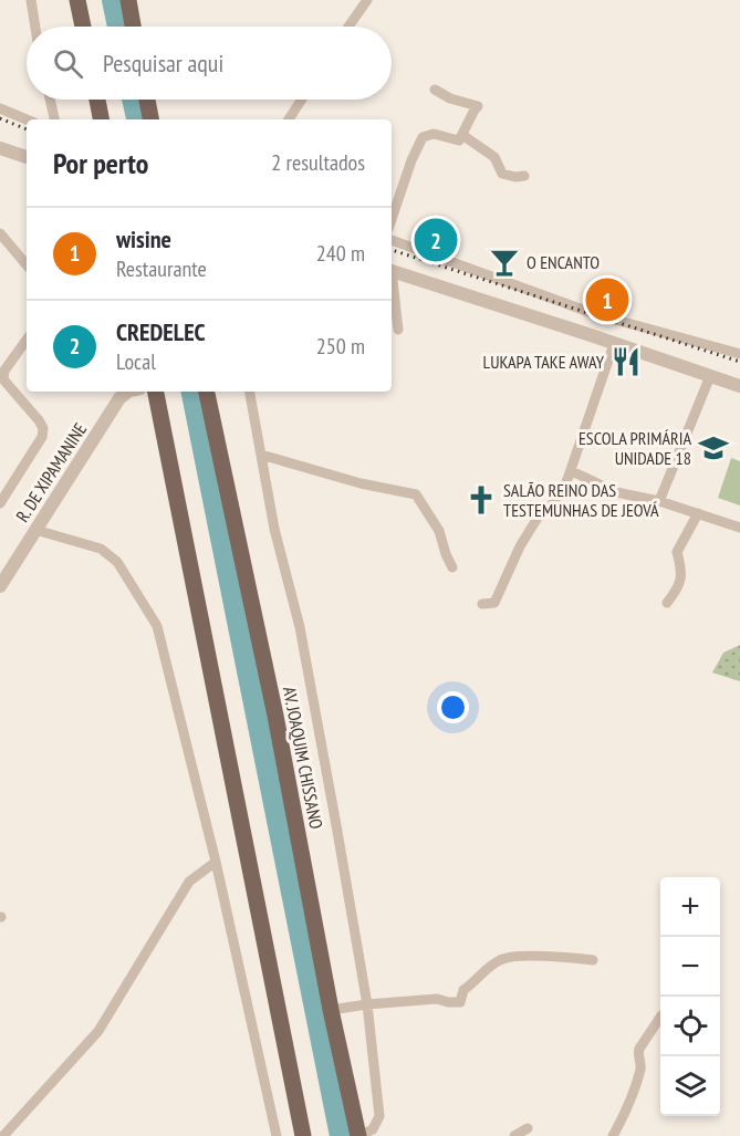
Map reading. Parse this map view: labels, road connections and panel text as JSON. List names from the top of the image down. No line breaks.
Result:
{"streets":{"main road":["AV. JOAQUIM CHISSANO"],"street":["R. DE XIPAMANINE"]},"places":{"bar":["O ENCANTO"],"restaurant":["LUKAPA TAKE AWAY"],"school or university":["ESCOLA PRIMÁRIA UNIDADE 18"],"church":["SALÃO REINO DAS TESTEMUNHAS DE JEOVÁ"]},"page":{"search":"Pesquisar aqui","heading":["Por perto","2 resultados"],"list":[{"mark":"1","name":"wisine","note":"Restaurante","value":"240 m"},{"mark":"2","name":"CREDELEC","note":"Local","value":"250 m"}],"pins":["2","1"],"map_buttons":["+","−"]}}
